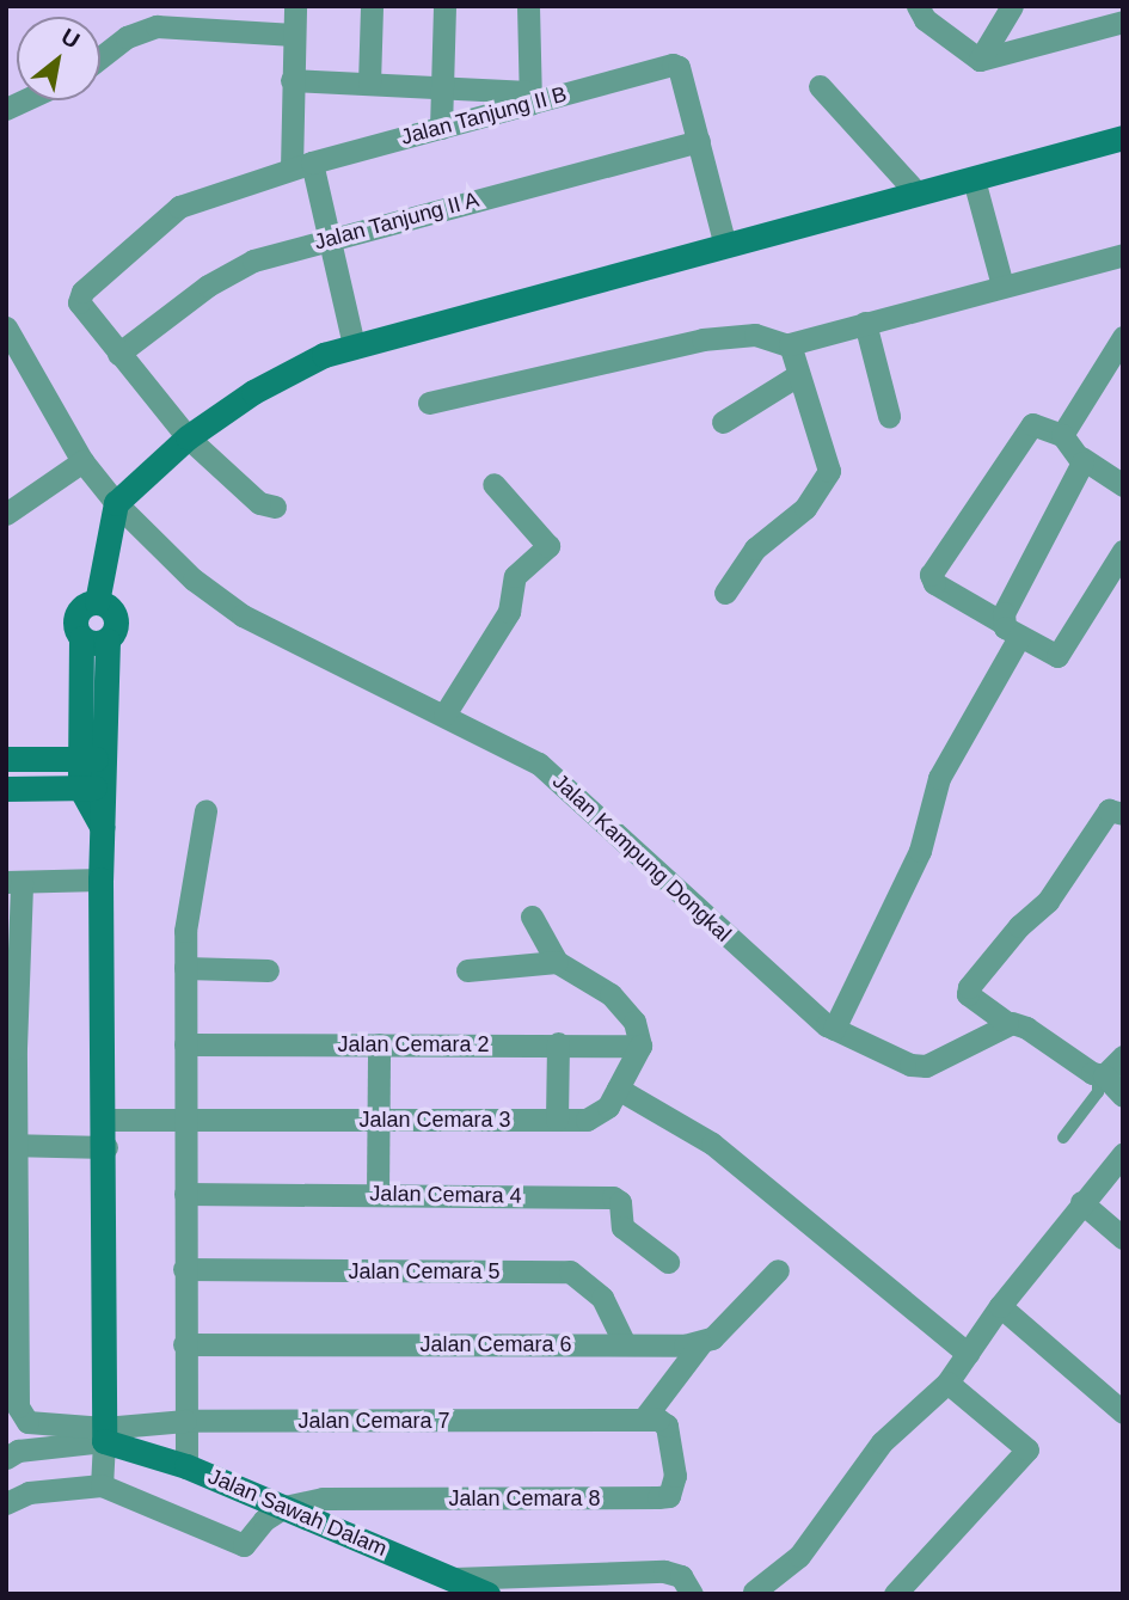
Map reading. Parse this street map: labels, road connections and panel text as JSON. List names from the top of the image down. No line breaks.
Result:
{"streets":{"street":["Jalan Tanjung II B","Jalan Tanjung II A","Jalan Kampung Dongkal","Jalan Cemara 2","Jalan Cemara 3","Jalan Cemara 4","Jalan Cemara 5","Jalan Cemara 6","Jalan Cemara 7","Jalan Cemara 8","Jalan Sawah Dalam"]},"crossings":[["Jalan Tanjung II B","Jalan Tanjung II A"],["Jalan Cemara 2","Jalan Cemara 3"],["Jalan Cemara 5","Jalan Cemara 6"],["Jalan Cemara 7","Jalan Cemara 8"],["Jalan Cemara 7","Jalan Sawah Dalam"],["Jalan Cemara 8","Jalan Sawah Dalam"]],"north":"top right"}
